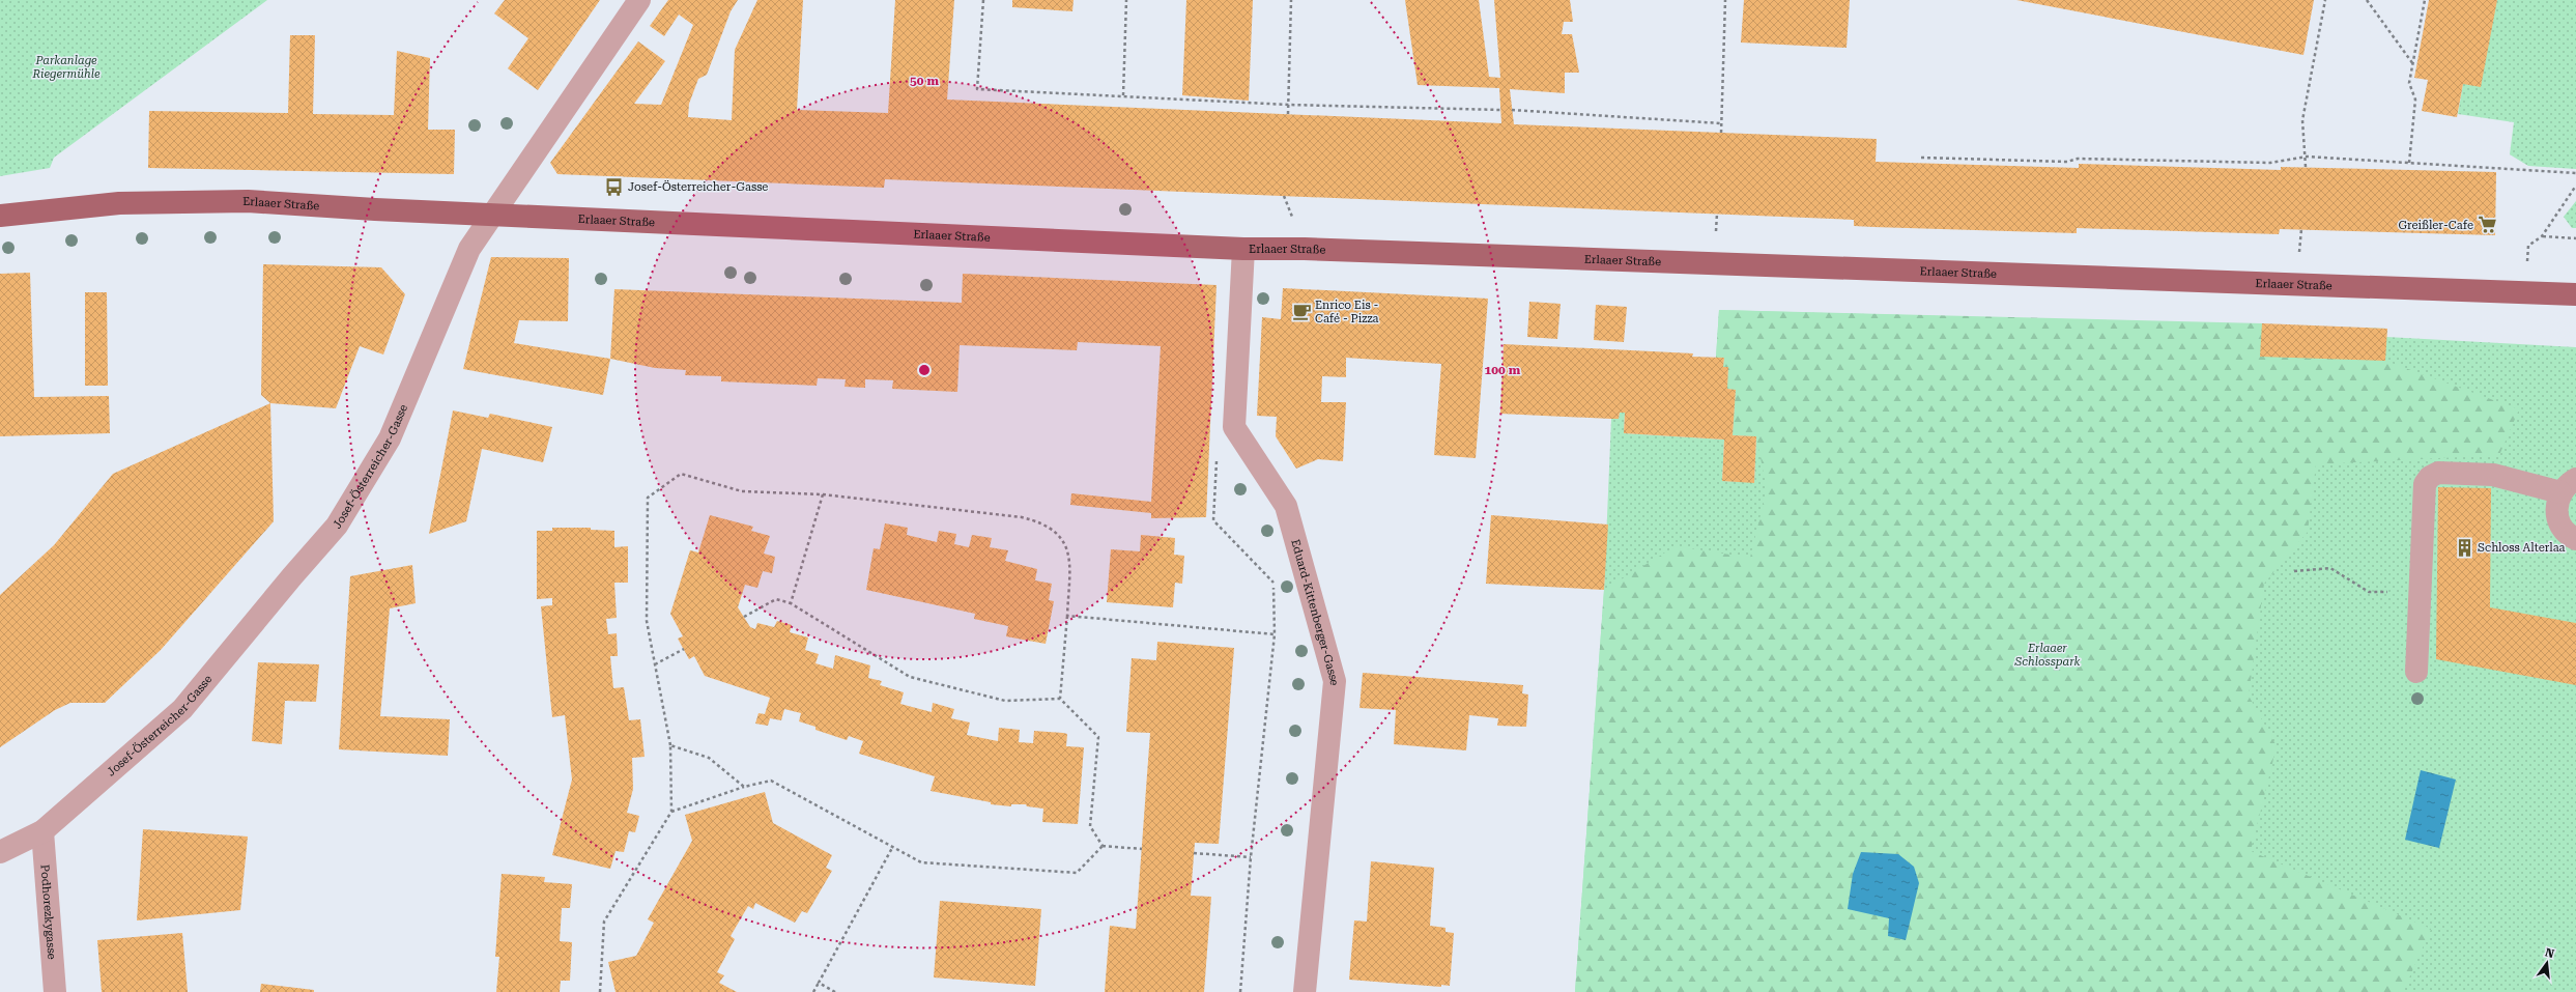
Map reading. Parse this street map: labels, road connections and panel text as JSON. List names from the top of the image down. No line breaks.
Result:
{"streets":{"main road":["Erlaaer Straße"],"street":["Josef-Österreicher-Gasse","Eduard-Kittenberger-Gasse","Podhorezkygasse"]},"crossings":[["Erlaaer Straße","Josef-Österreicher-Gasse"],["Josef-Österreicher-Gasse","Podhorezkygasse"]],"parks":["Parkanlage Riegermühle","Erlaaer Schlosspark"],"places":{"bus stop":["Josef-Österreicher-Gasse"],"supermarket":["Greißler-Cafe"],"cafe":["Enrico Eis - Café - Pizza"],"building":["Schloss Alterlaa"]},"north":"top","rings":["50 m","100 m"]}
